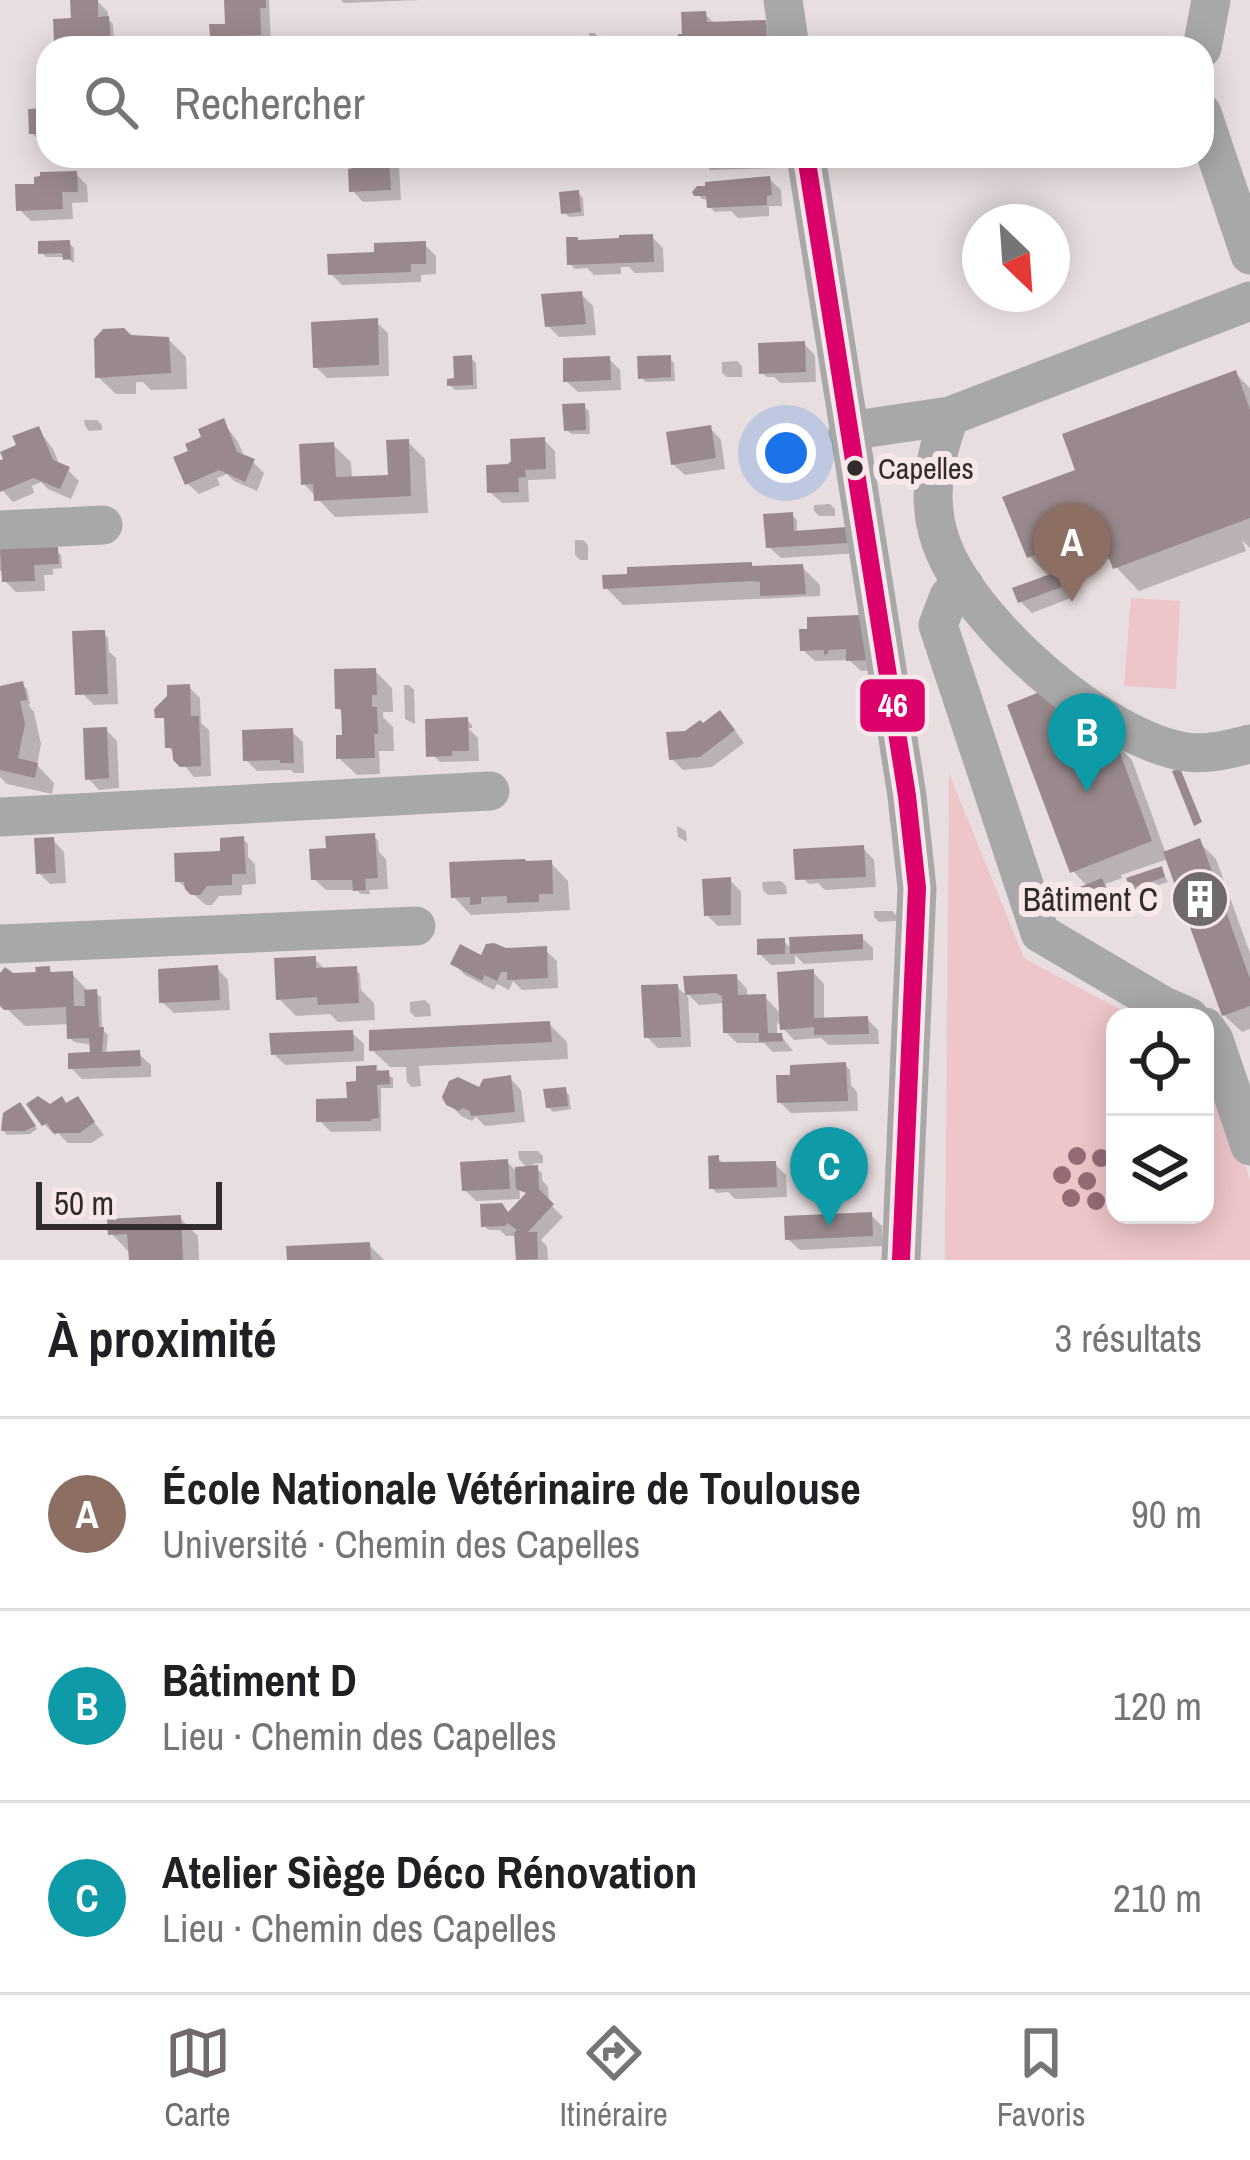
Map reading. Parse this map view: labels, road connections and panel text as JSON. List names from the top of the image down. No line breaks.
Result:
{"places":{"other":["Capelles"],"building":["Bâtiment C"]},"lines":["transit line 46"],"scale_bar":"50 m","north":"bottom right","page":{"search":"Rechercher","pins":["A","B","C"],"scale":"50 m","heading":["À proximité","3 résultats"],"list":[{"mark":"A","name":"École Nationale Vétérinaire de Toulouse","note":"Université · Chemin des Capelles","value":"90 m"},{"mark":"B","name":"Bâtiment D","note":"Lieu · Chemin des Capelles","value":"120 m"},{"mark":"C","name":"Atelier Siège Déco Rénovation","note":"Lieu · Chemin des Capelles","value":"210 m"}],"nav":["Carte","Itinéraire","Favoris"]}}
